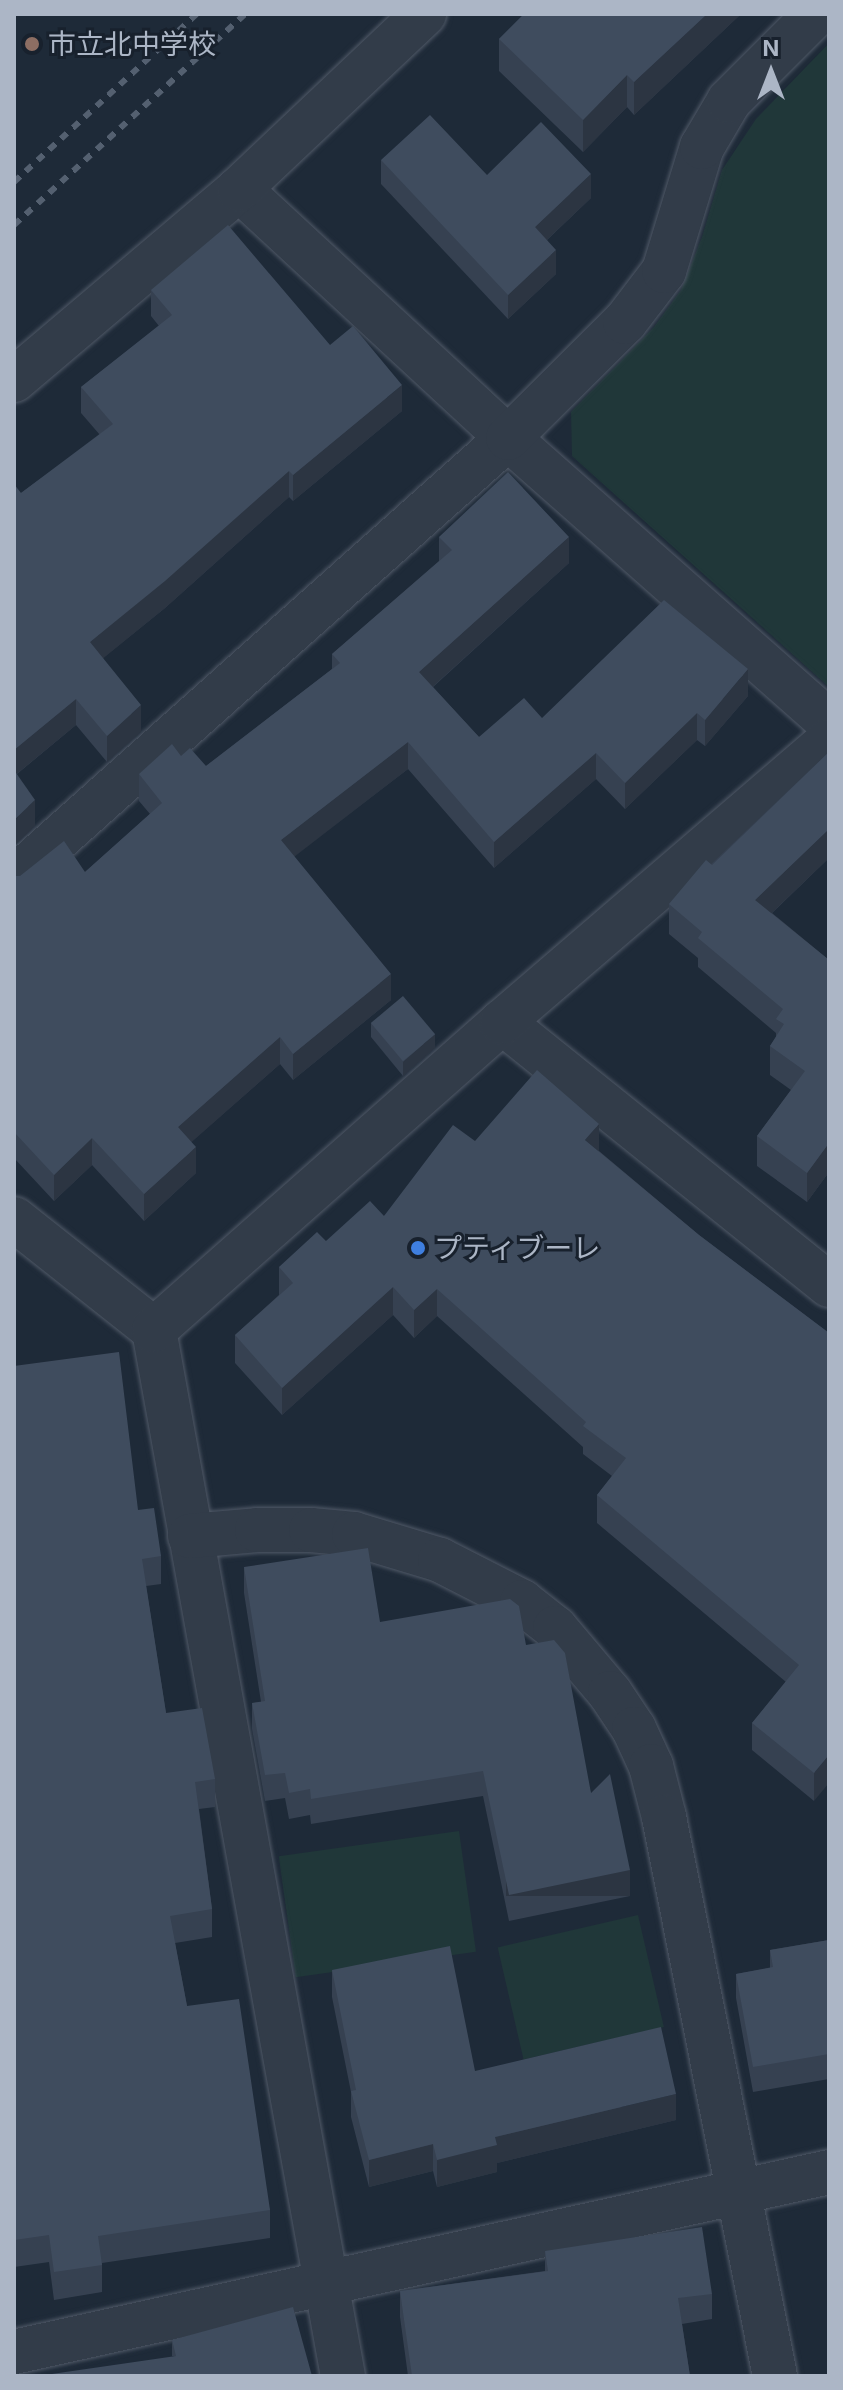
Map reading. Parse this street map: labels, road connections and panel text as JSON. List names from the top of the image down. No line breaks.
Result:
{"places":["市立北中学校","プティブーレ"],"north":"top"}
